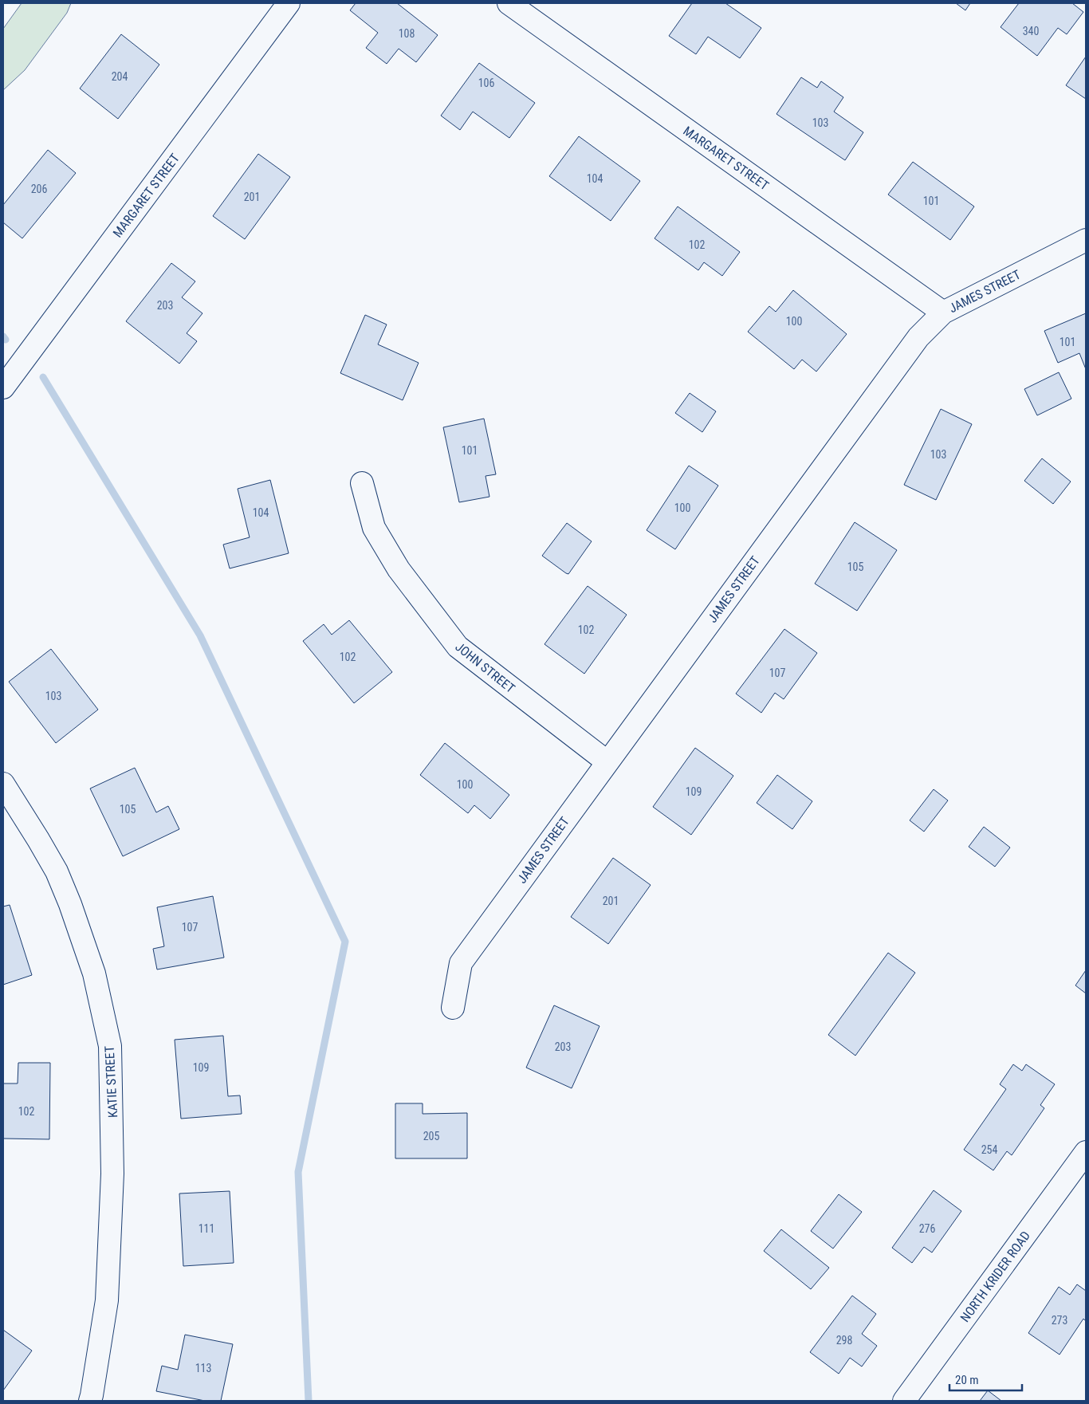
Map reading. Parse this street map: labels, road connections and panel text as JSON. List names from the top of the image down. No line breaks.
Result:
{"streets":{"street":["MARGARET STREET","JAMES STREET","JOHN STREET","KATIE STREET","NORTH KRIDER ROAD"]},"crossings":[["MARGARET STREET","JAMES STREET"],["JAMES STREET","JOHN STREET"]],"house_numbers":["340","108","204","106","103","104","206","201","101","102","203","100","101","101","103","100","104","105","102","102","107","103","100","109","105","201","107","203","109","102","205","254","111","276","273","298","113"],"scale_bar":"20 m"}
